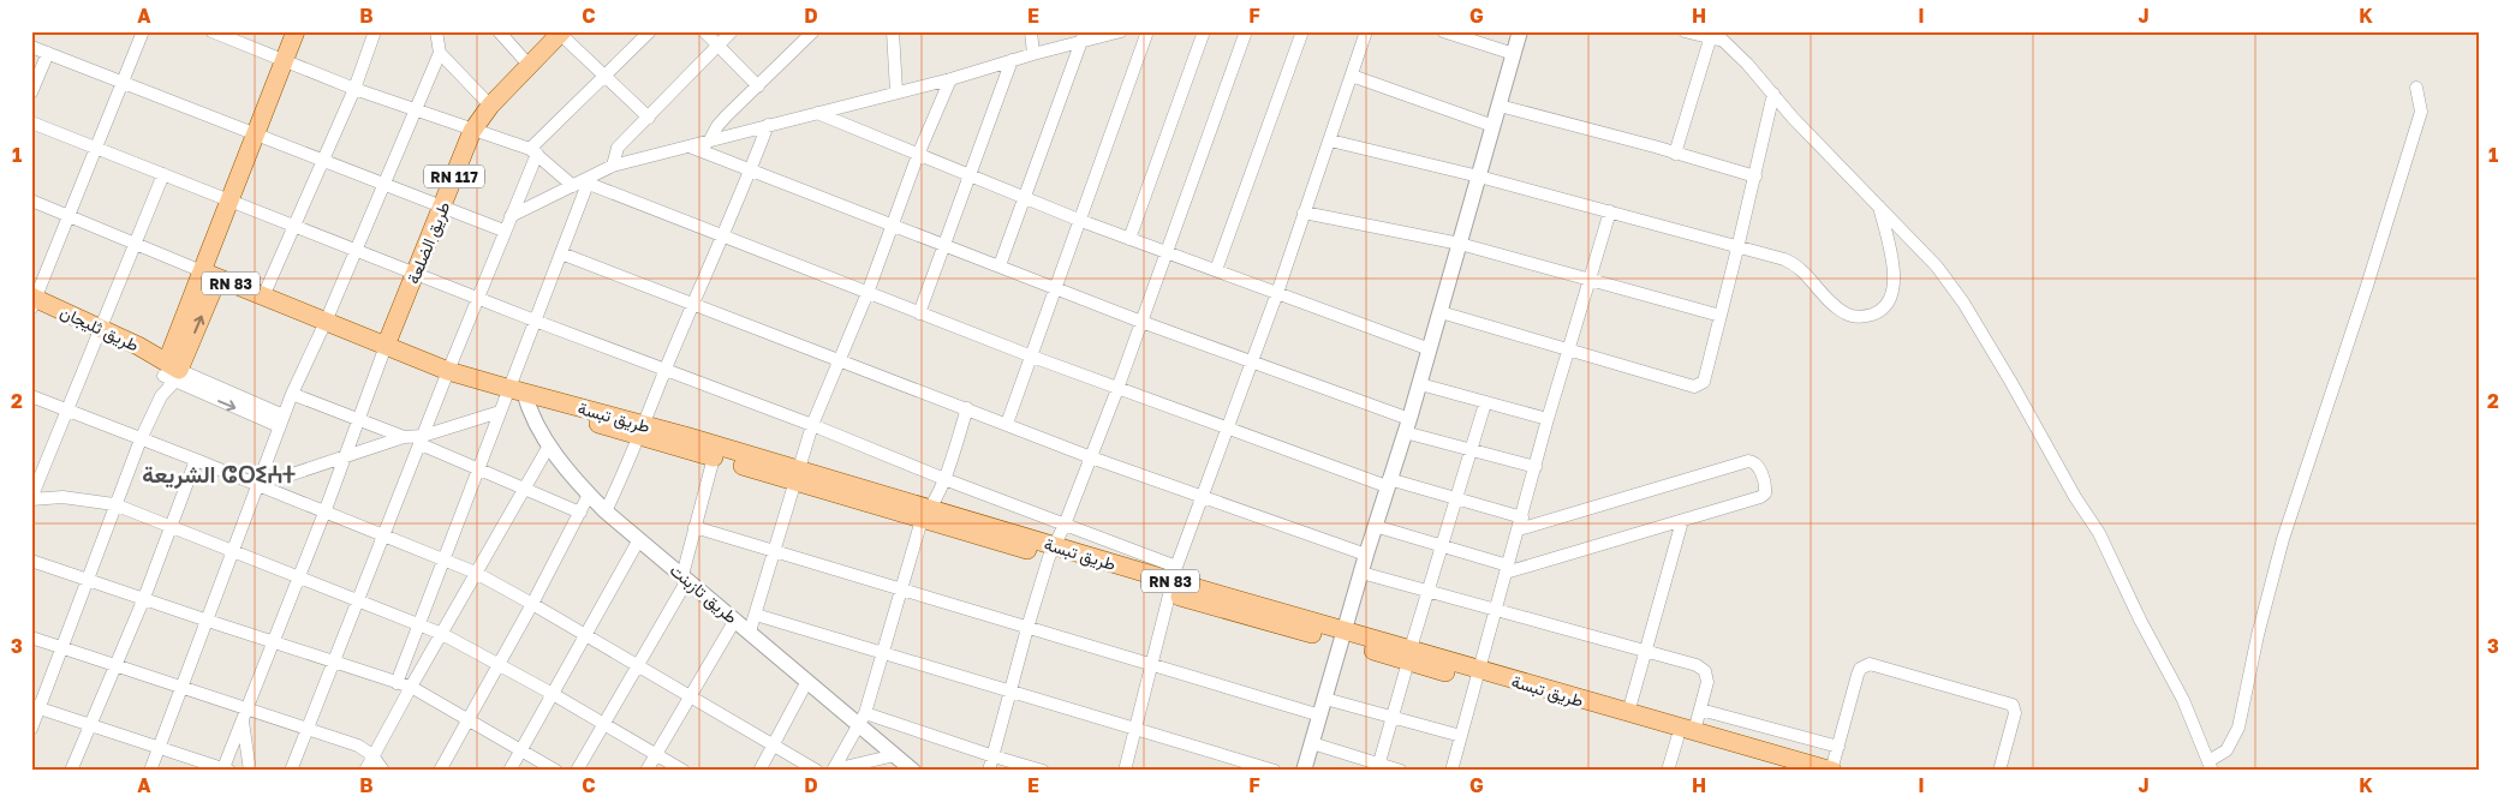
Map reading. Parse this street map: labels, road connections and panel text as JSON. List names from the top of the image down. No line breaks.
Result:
{"streets":{"main road":["RN 117","طريق الضلعة","RN 83","طريق ثليجان","طريق تبسة"],"street":["طريق تازبنت"]},"crossings":[["طريق الضلعة","طريق تبسة"],["RN 83","طريق تبسة"],["طريق تبسة","طريق تازبنت"]],"districts":["الشريعة ⵛⵔⵉⵄⵜ"],"grid":{"columns":["A","B","C","D","E","F","G","H","I","J","K"],"rows":["1","2","3"]}}
